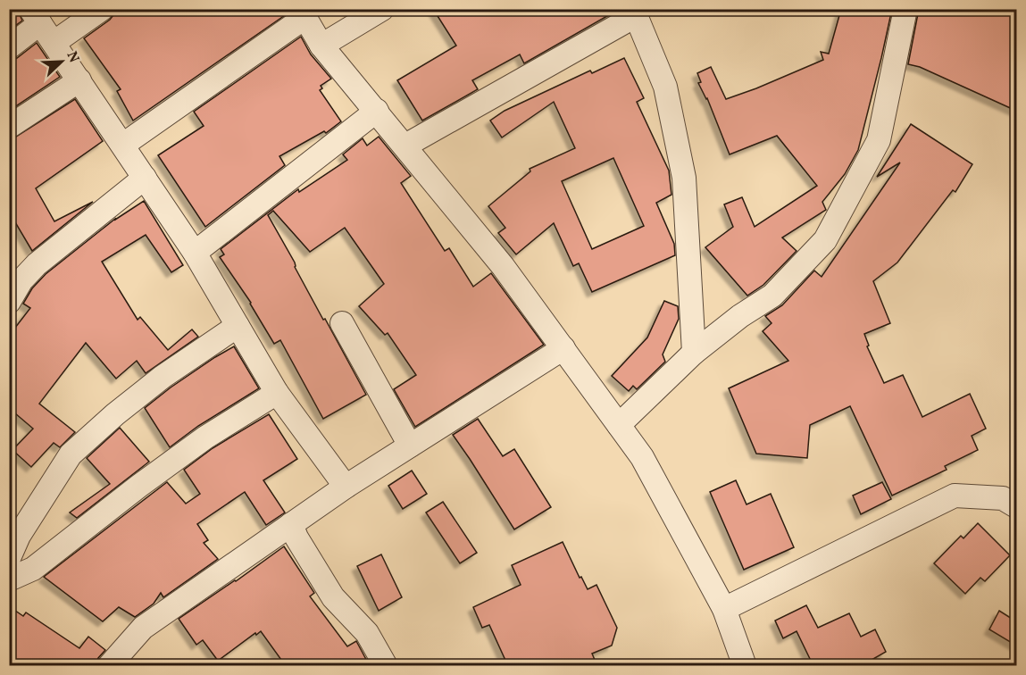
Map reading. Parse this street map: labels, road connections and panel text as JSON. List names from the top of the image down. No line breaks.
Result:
{"north":"top right"}
